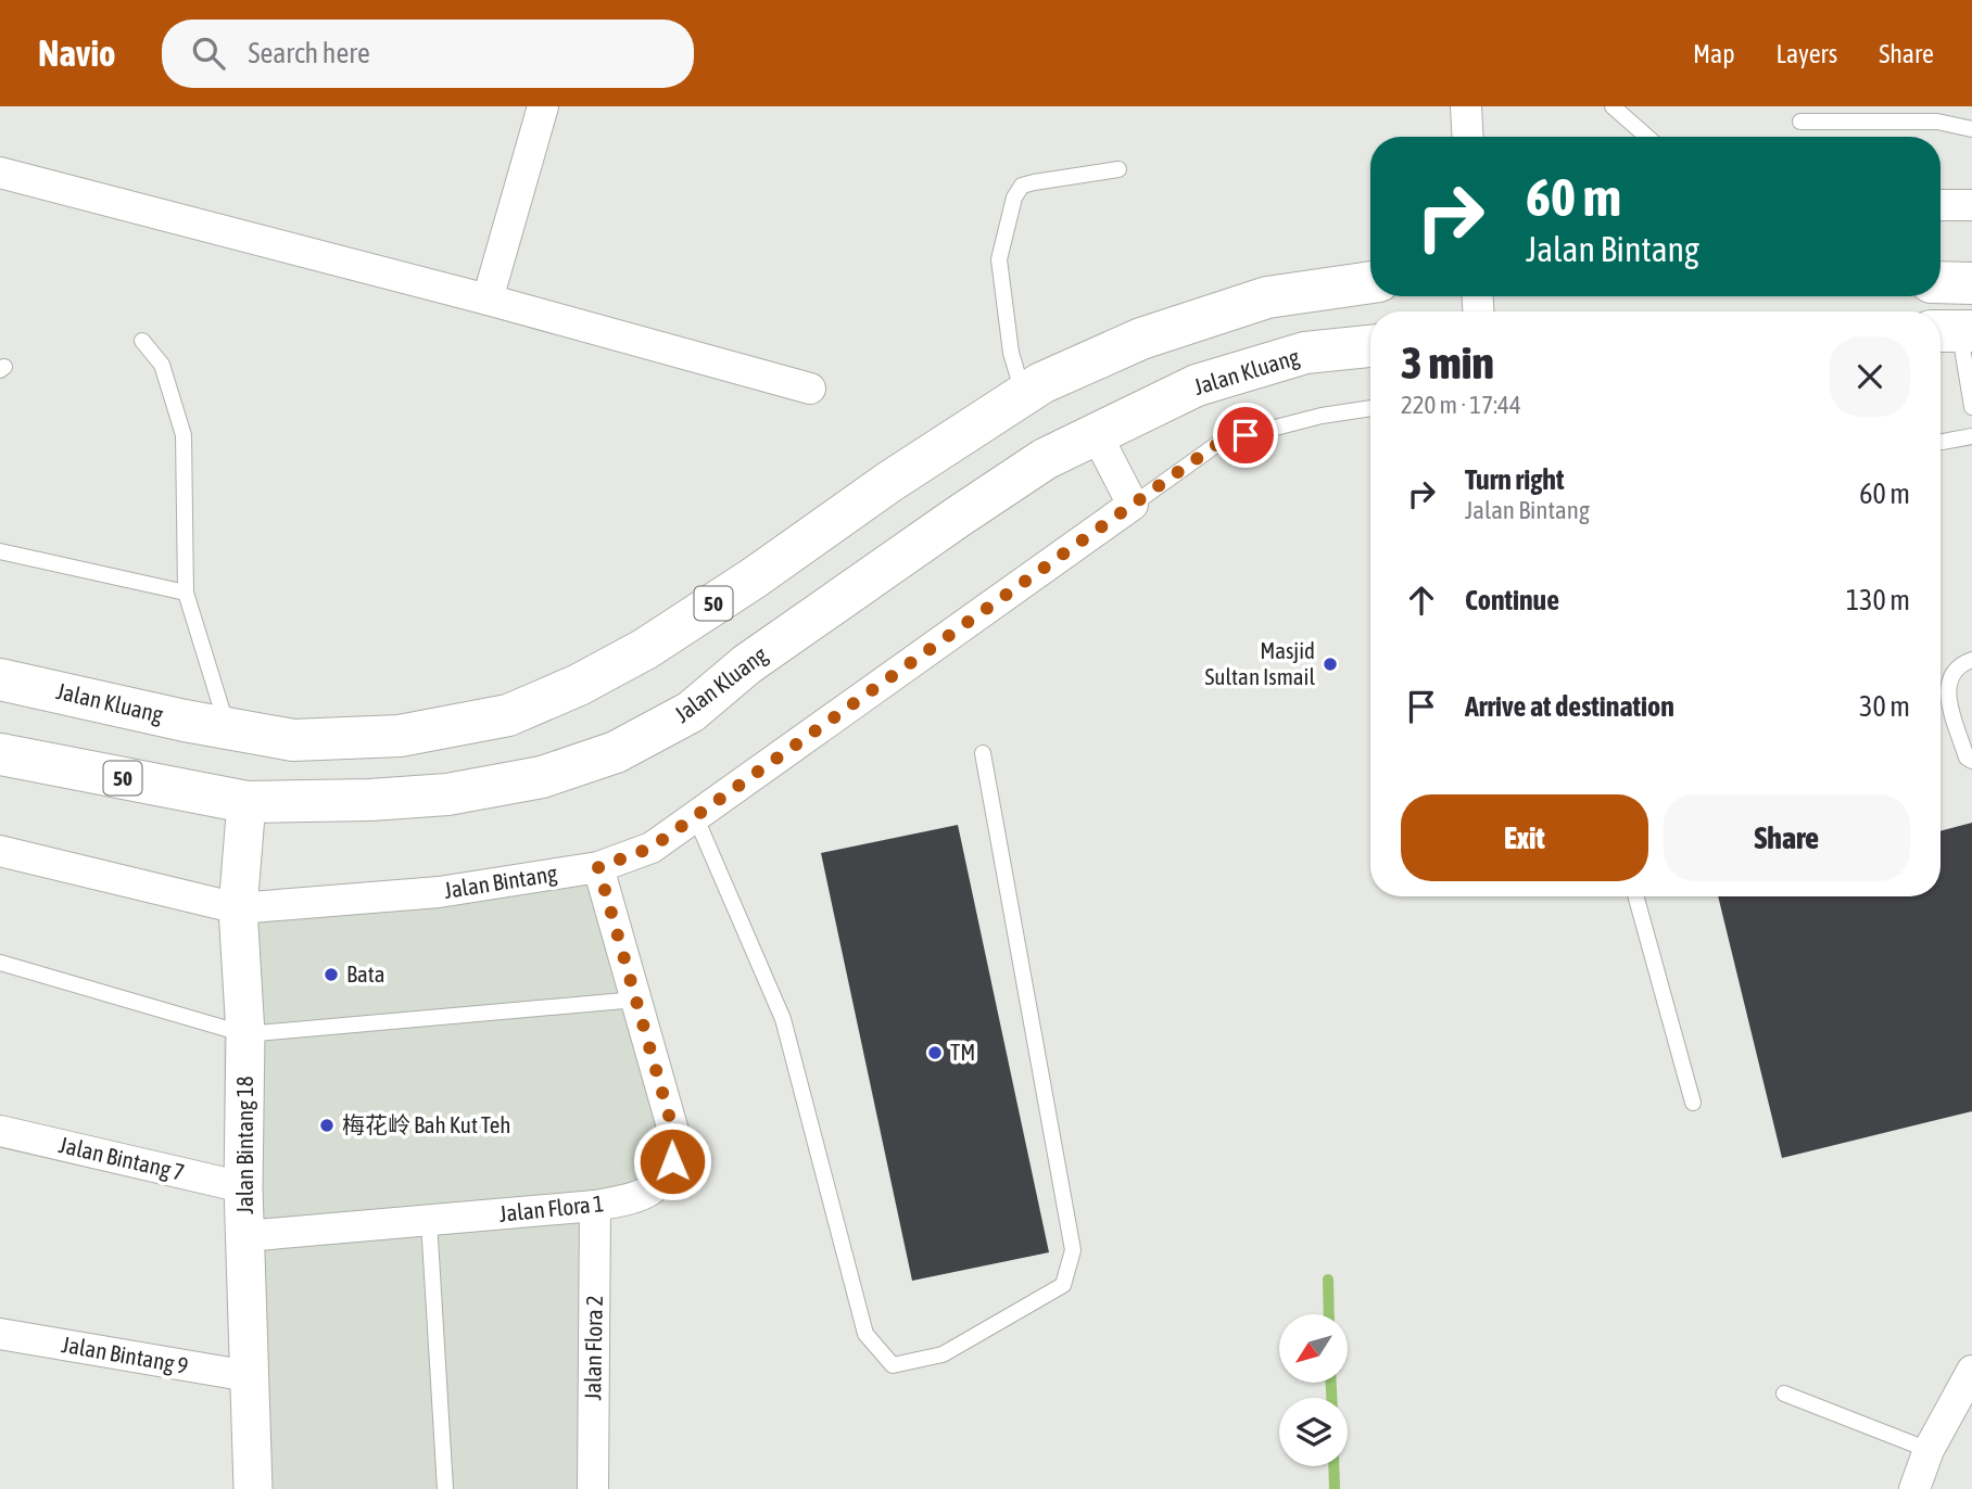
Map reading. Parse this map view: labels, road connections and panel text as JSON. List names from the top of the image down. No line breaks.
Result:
{"streets":{"highway":["Jalan Kluang","50"],"street":["Jalan Bintang","Jalan Bintang 18","Jalan Bintang 7","Jalan Flora 1","Jalan Flora 2","Jalan Bintang 9"]},"crossings":[["Jalan Kluang","Jalan Bintang 18"],["Jalan Bintang","Jalan Bintang 18"],["Jalan Bintang","Jalan Flora 1"],["Jalan Bintang 18","Jalan Bintang 7"],["Jalan Bintang 18","Jalan Flora 1"],["Jalan Bintang 18","Jalan Bintang 9"],["Jalan Flora 1","Jalan Flora 2"]],"places":["Masjid Sultan Ismail","Bata","TM","梅花岭 Bah Kut Teh"],"north":"bottom left","page":{"header":"Navio","search":"Search here","nav":["Map","Layers","Share"],"turn":["60 m","Jalan Bintang"],"heading":["3 min","220 m · 17:44"],"list":[{"name":"Turn right","note":"Jalan Bintang","value":"60 m"},{"name":"Continue","value":"130 m"},{"name":"Arrive at destination","value":"30 m"}],"buttons":["Exit","Share"]}}
